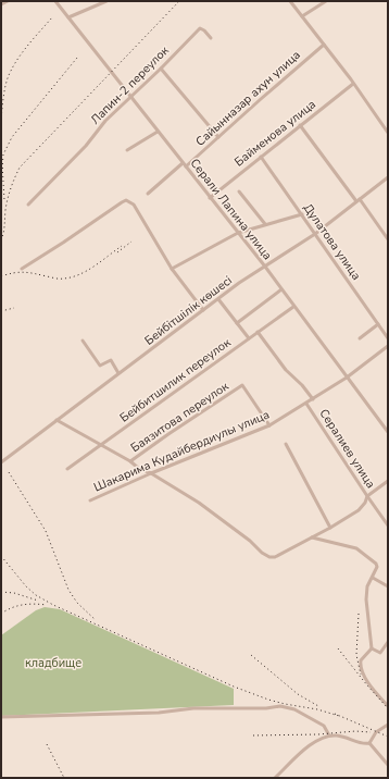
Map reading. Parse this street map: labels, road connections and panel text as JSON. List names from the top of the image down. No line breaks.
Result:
{"streets":{"street":["Лапин-2 переулок","Сайынназар ахун улица","Байменова улица","Серали Лапина улица","Дулатова улица","Бейбітшілік көшесі","Бейбитшилик переулок","Баязитова переулок","Сералиев улица","Шакарима Кудайбердиулы улица"]},"crossings":[["Лапин-2 переулок","Серали Лапина улица"],["Сайынназар ахун улица","Серали Лапина улица"],["Байменова улица","Серали Лапина улица"],["Байменова улица","Дулатова улица"],["Серали Лапина улица","Бейбітшілік көшесі"],["Серали Лапина улица","Бейбитшилик переулок"],["Серали Лапина улица","Шакарима Кудайбердиулы улица"],["Дулатова улица","Бейбітшілік көшесі"],["Бейбитшилик переулок","Сералиев улица"],["Баязитова переулок","Шакарима Кудайбердиулы улица"],["Сералиев улица","Шакарима Кудайбердиулы улица"]],"parks":["кладбище"]}
